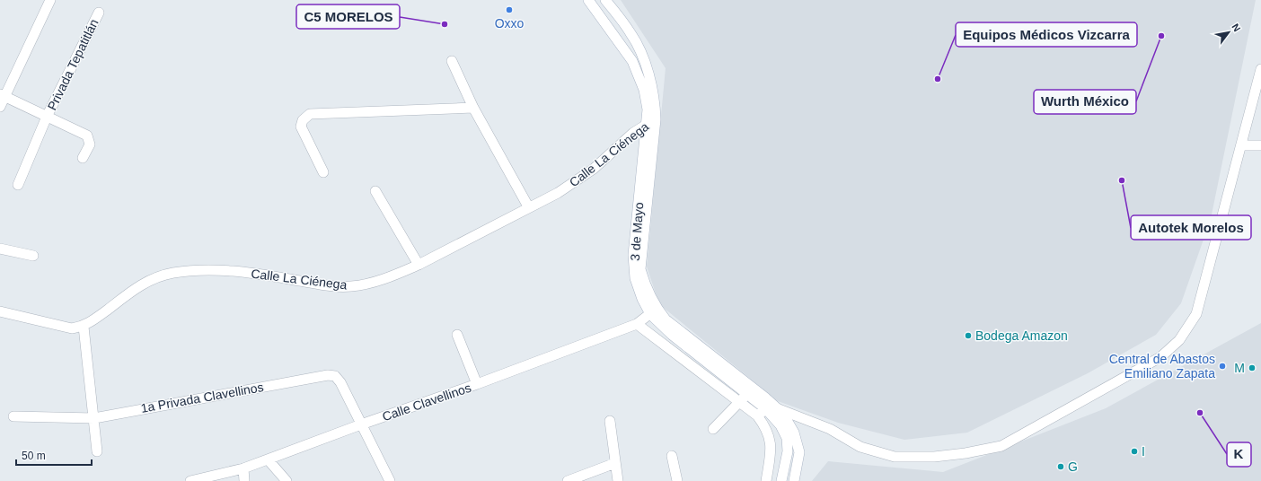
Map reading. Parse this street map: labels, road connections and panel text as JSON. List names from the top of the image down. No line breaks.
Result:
{"streets":{"street":["Privada Tepatitlán","Calle La Ciénega","3 de Mayo","1a Privada Clavellinos","Calle Clavellinos"]},"crossings":[["Calle La Ciénega","3 de Mayo"],["3 de Mayo","Calle Clavellinos"],["1a Privada Clavellinos","Calle Clavellinos"]],"places":["Oxxo","C5 MORELOS","Wurth México","Equipos Médicos Vizcarra","Autotek Morelos","Bodega Amazon","Central de Abastos Emiliano Zapata","M","K","I","G"],"scale_bar":"50 m","north":"top right"}
